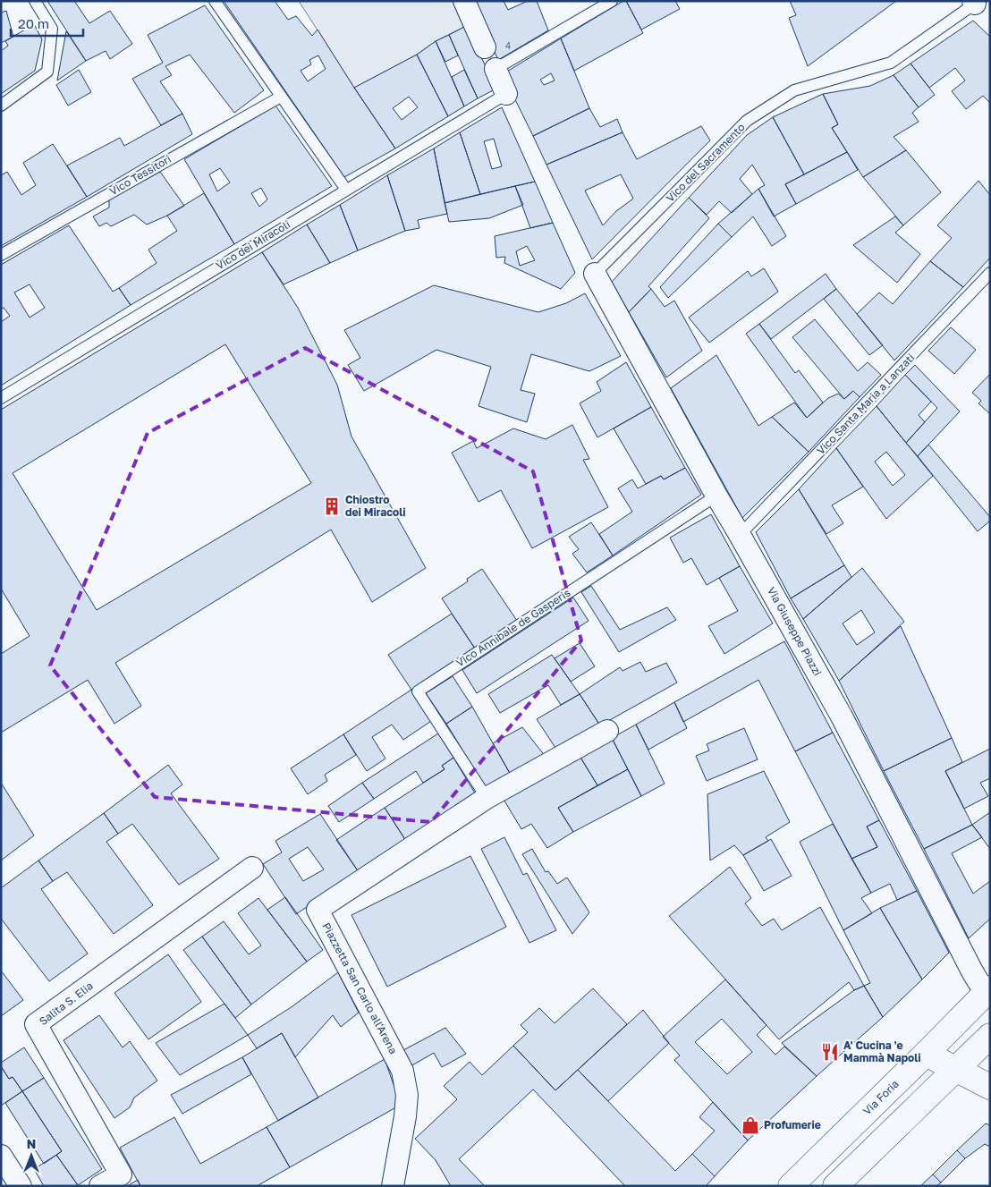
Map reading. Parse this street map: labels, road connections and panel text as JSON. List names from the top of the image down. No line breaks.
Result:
{"streets":{"main road":["Via Foria"],"street":["Via Giuseppe Piazzi","Piazzetta San Carlo all'Arena","Salita S. Elia"],"lane":["Vico del Sacramento","Vico Tessitori","Vico dei Miracoli","Vico Santa Maria a Lanzati","Vico Annibale de Gasperis"]},"crossings":[["Vico del Sacramento","Via Giuseppe Piazzi"],["Vico Santa Maria a Lanzati","Via Giuseppe Piazzi"],["Vico Annibale de Gasperis","Via Giuseppe Piazzi"],["Vico Annibale de Gasperis","Piazzetta San Carlo all'Arena"],["Via Giuseppe Piazzi","Via Foria"]],"places":{"building":["Chiostro dei Miracoli"],"restaurant":["A' Cucina 'e Mammà Napoli"],"shop":["Profumerie"]},"house_numbers":["4"],"scale_bar":"20 m","north":"top"}
